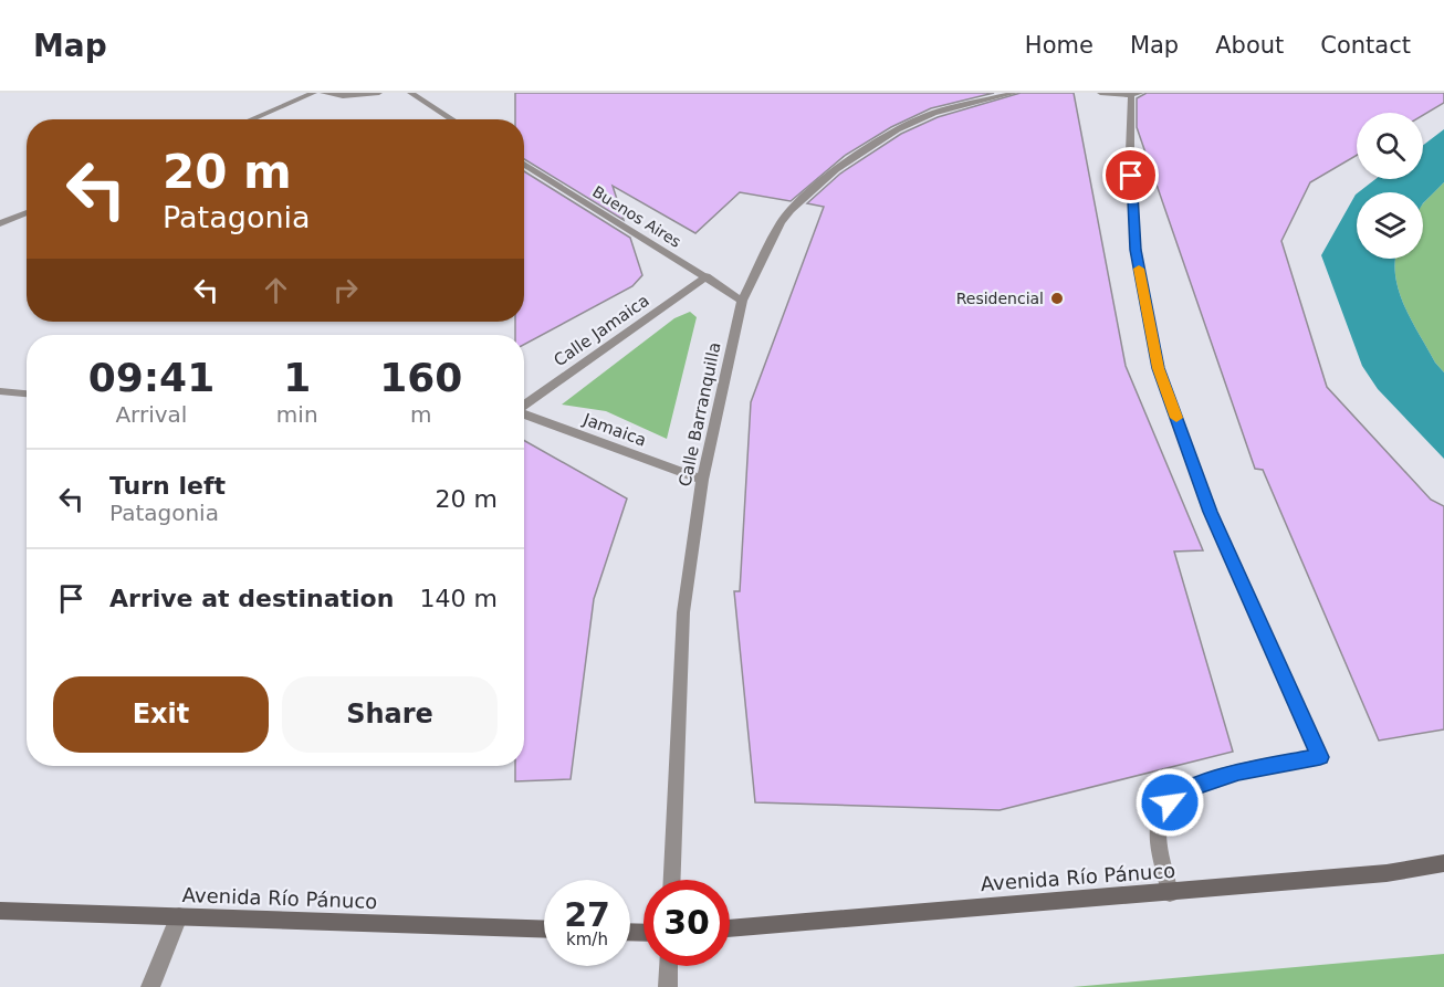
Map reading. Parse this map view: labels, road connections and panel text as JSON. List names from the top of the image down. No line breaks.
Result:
{"streets":{"street":["Buenos Aires","Calle Jamaica","Calle Barranquilla","Jamaica","Avenida Río Pánuco"]},"crossings":[["Buenos Aires","Calle Jamaica"],["Buenos Aires","Calle Barranquilla"],["Calle Barranquilla","Jamaica"]],"places":["Residencial"],"page":{"header":"Map","nav":["Home","Map","About","Contact"],"turn":["20 m","Patagonia"],"eta":["09:41","Arrival","1","min","160","m"],"list":[{"name":"Turn left","note":"Patagonia","value":"20 m"},{"name":"Arrive at destination","value":"140 m"}],"buttons":["Exit","Share"],"speed":"27 km/h","limit":"30"}}
